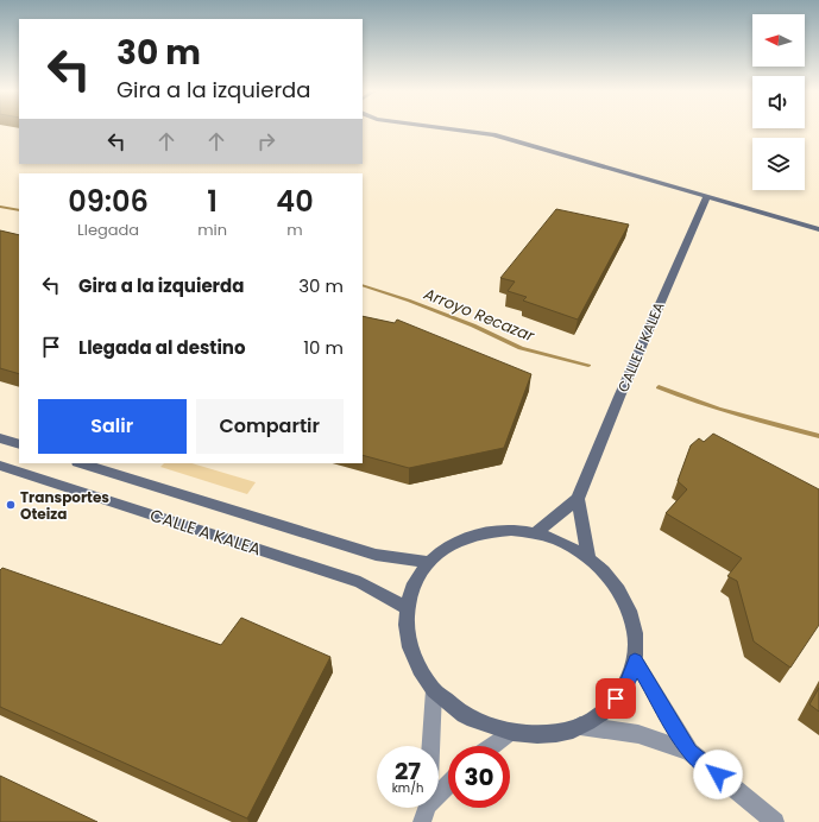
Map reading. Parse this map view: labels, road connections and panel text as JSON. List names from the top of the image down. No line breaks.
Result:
{"streets":{"street":["CALLE F KALEA","CALLE A KALEA"]},"water":["Arroyo Recazar"],"places":["Transportes Oteiza"],"north":"left","page":{"turn":["30 m","Gira a la izquierda"],"eta":["09:06","Llegada","1","min","40","m"],"list":[{"name":"Gira a la izquierda","value":"30 m"},{"name":"Llegada al destino","value":"10 m"}],"buttons":["Salir","Compartir"],"speed":"27 km/h","limit":"30"}}
